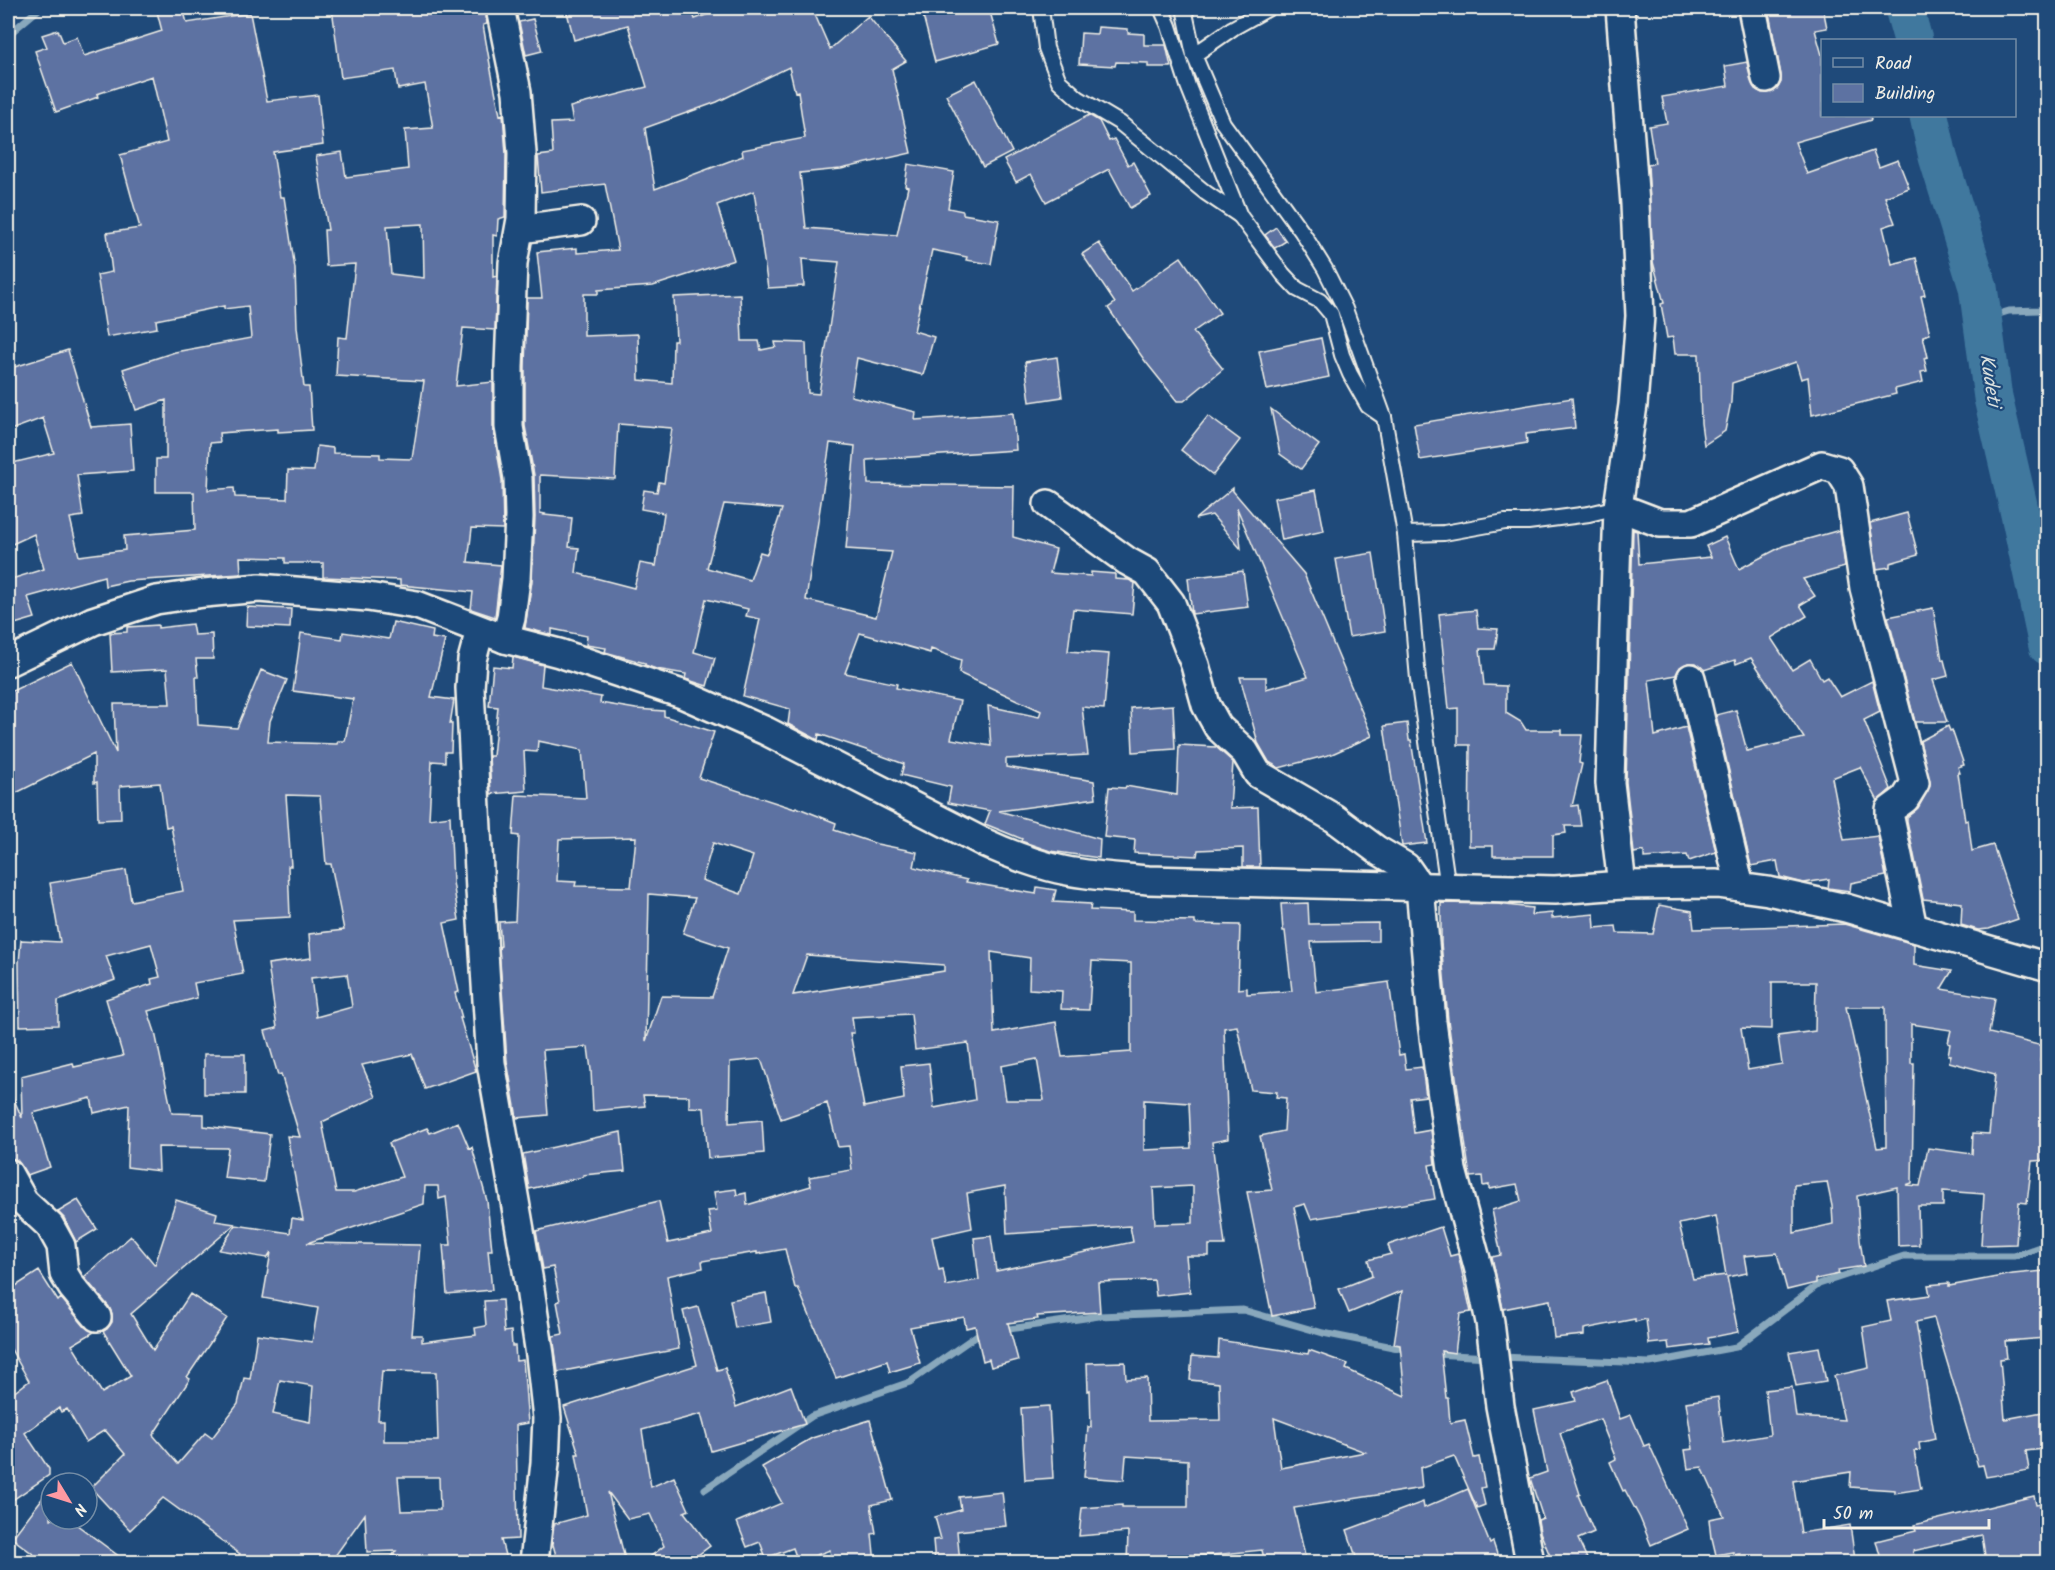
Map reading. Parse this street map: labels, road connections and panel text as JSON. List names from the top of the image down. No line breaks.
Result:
{"water":["Kudeti"],"legend":["Road","Building"],"scale_bar":"50 m","north":"bottom right"}
